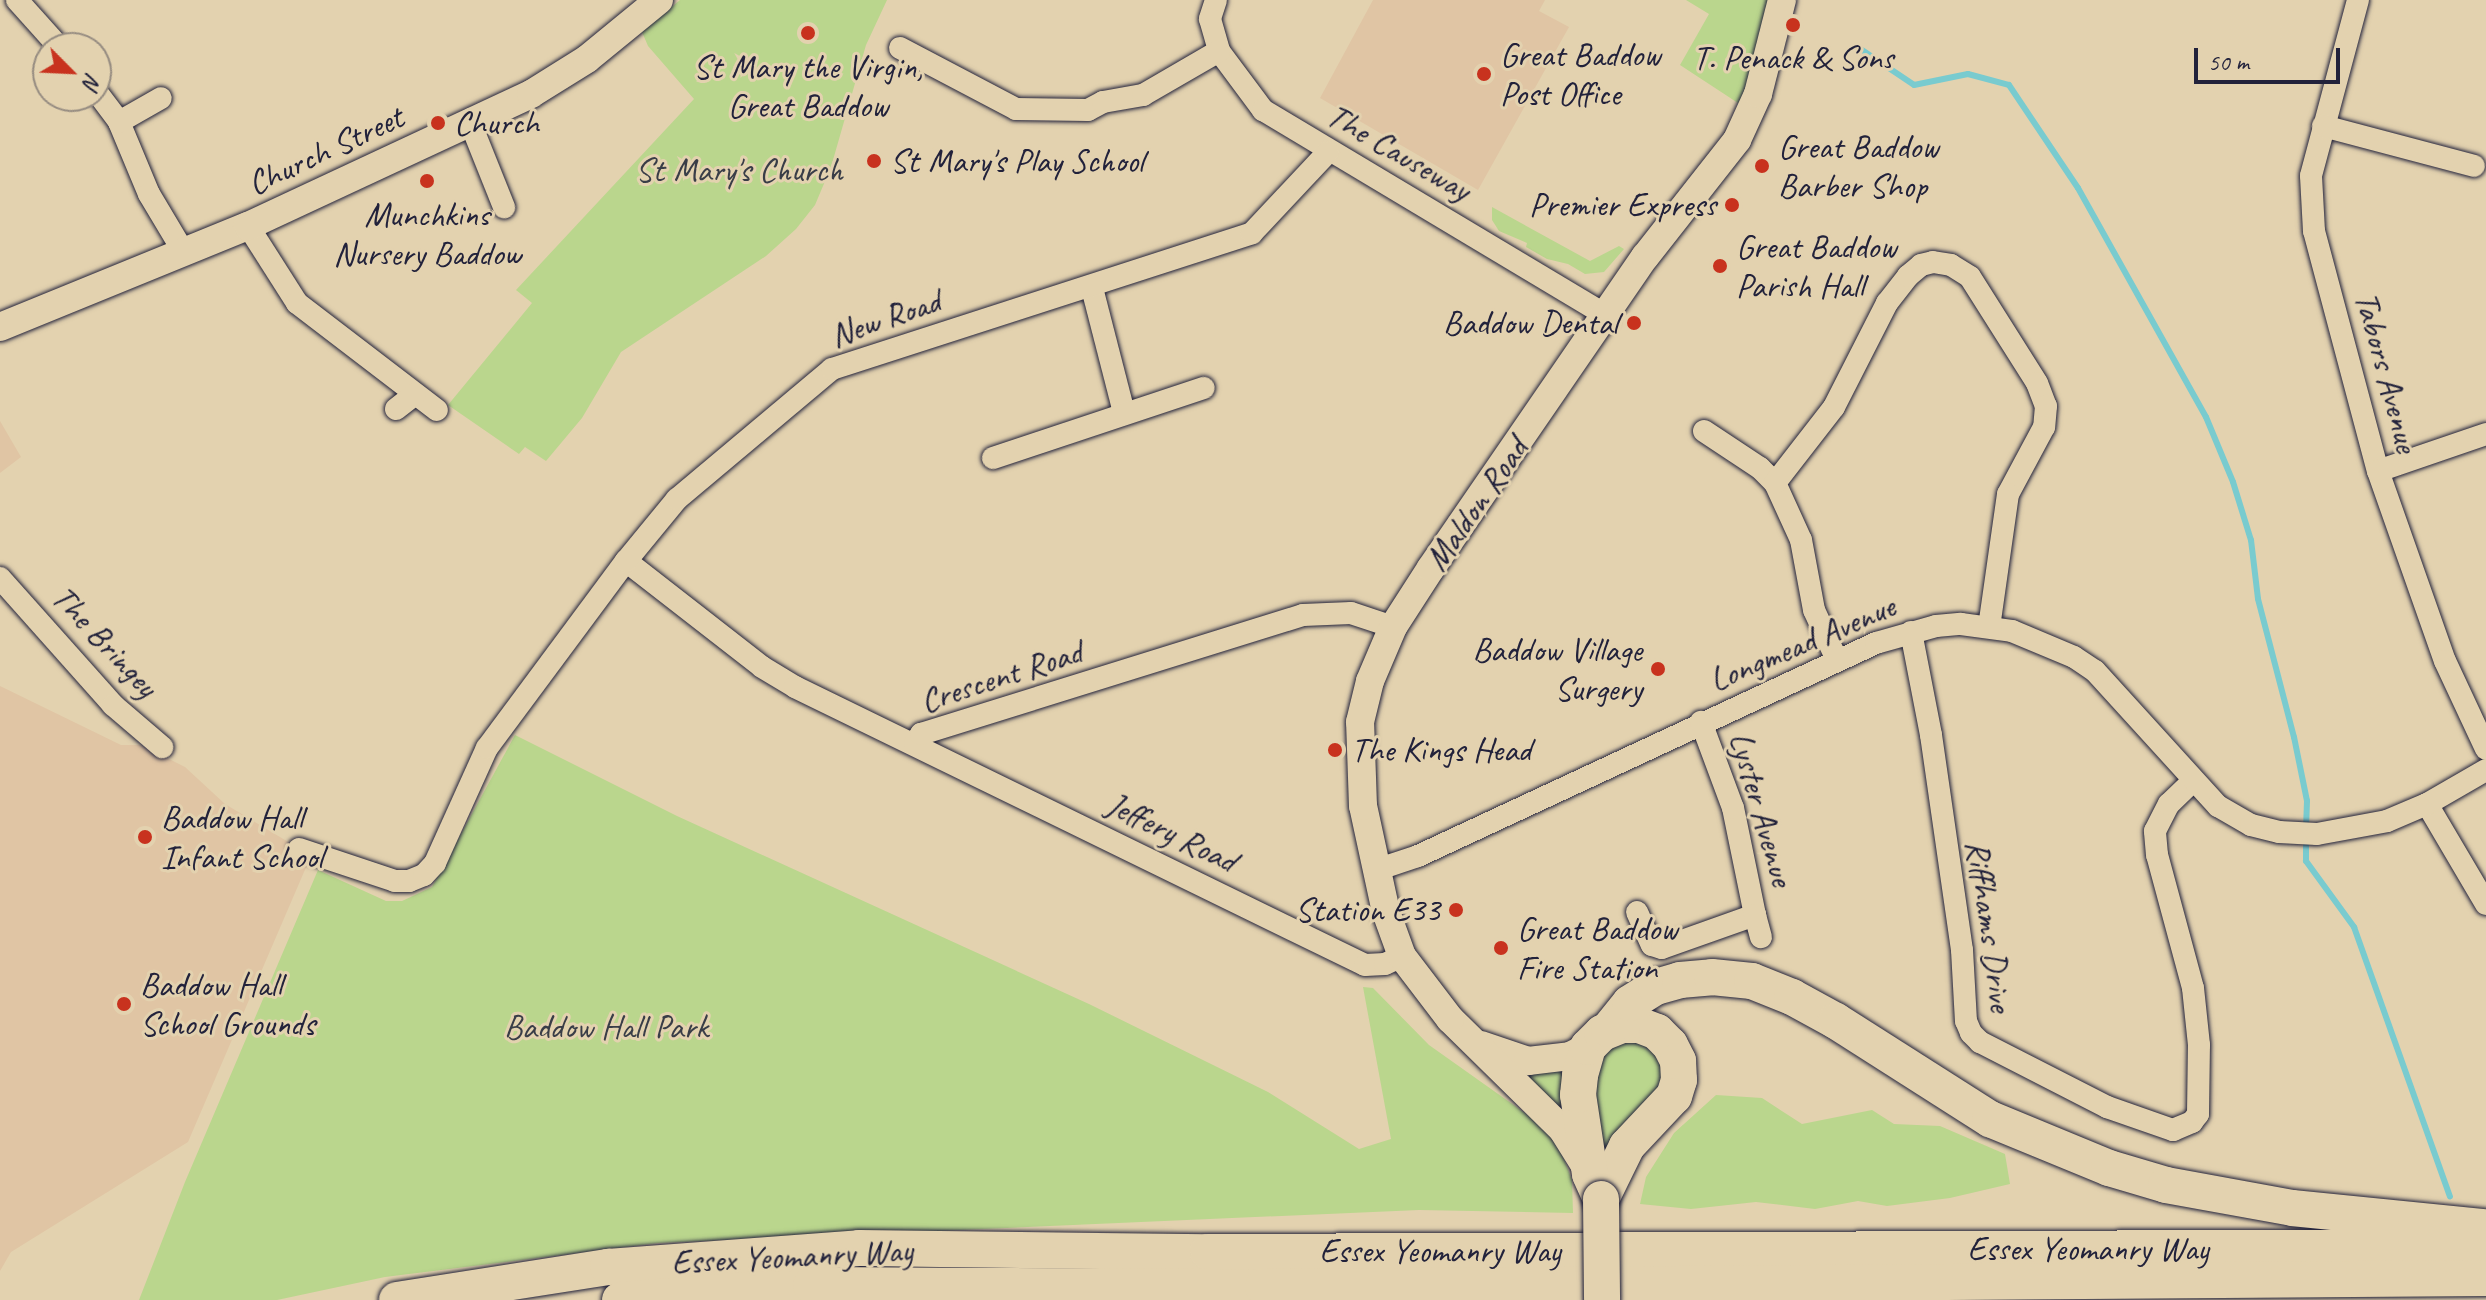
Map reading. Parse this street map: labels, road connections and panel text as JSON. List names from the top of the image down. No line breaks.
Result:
{"streets":{"main road":["Maldon Road","Essex Yeomanry Way"],"street":["Church Street","The Causeway","New Road","Tabors Avenue","The Bringey","Longmead Avenue","Crescent Road","Lyster Avenue","Jeffery Road","Riffhams Drive"]},"crossings":[["The Causeway","New Road"],["The Causeway","Maldon Road"],["New Road","Crescent Road"],["Maldon Road","Longmead Avenue"],["Maldon Road","Crescent Road"],["Maldon Road","Jeffery Road"],["Longmead Avenue","Lyster Avenue"],["Longmead Avenue","Riffhams Drive"],["Crescent Road","Jeffery Road"]],"parks":["St Mary's Church","Baddow Hall Park"],"places":["T. Penack & Sons","St Mary the Virgin, Great Baddow","Great Baddow Post Office","Church","St Mary's Play School","Great Baddow Barber Shop","Munchkins Nursery Baddow","Premier Express","Great Baddow Parish Hall","Baddow Dental","Baddow Village Surgery","The Kings Head","Baddow Hall Infant School","Station E33","Great Baddow Fire Station","Baddow Hall School Grounds"],"scale_bar":"50 m","north":"bottom right"}
